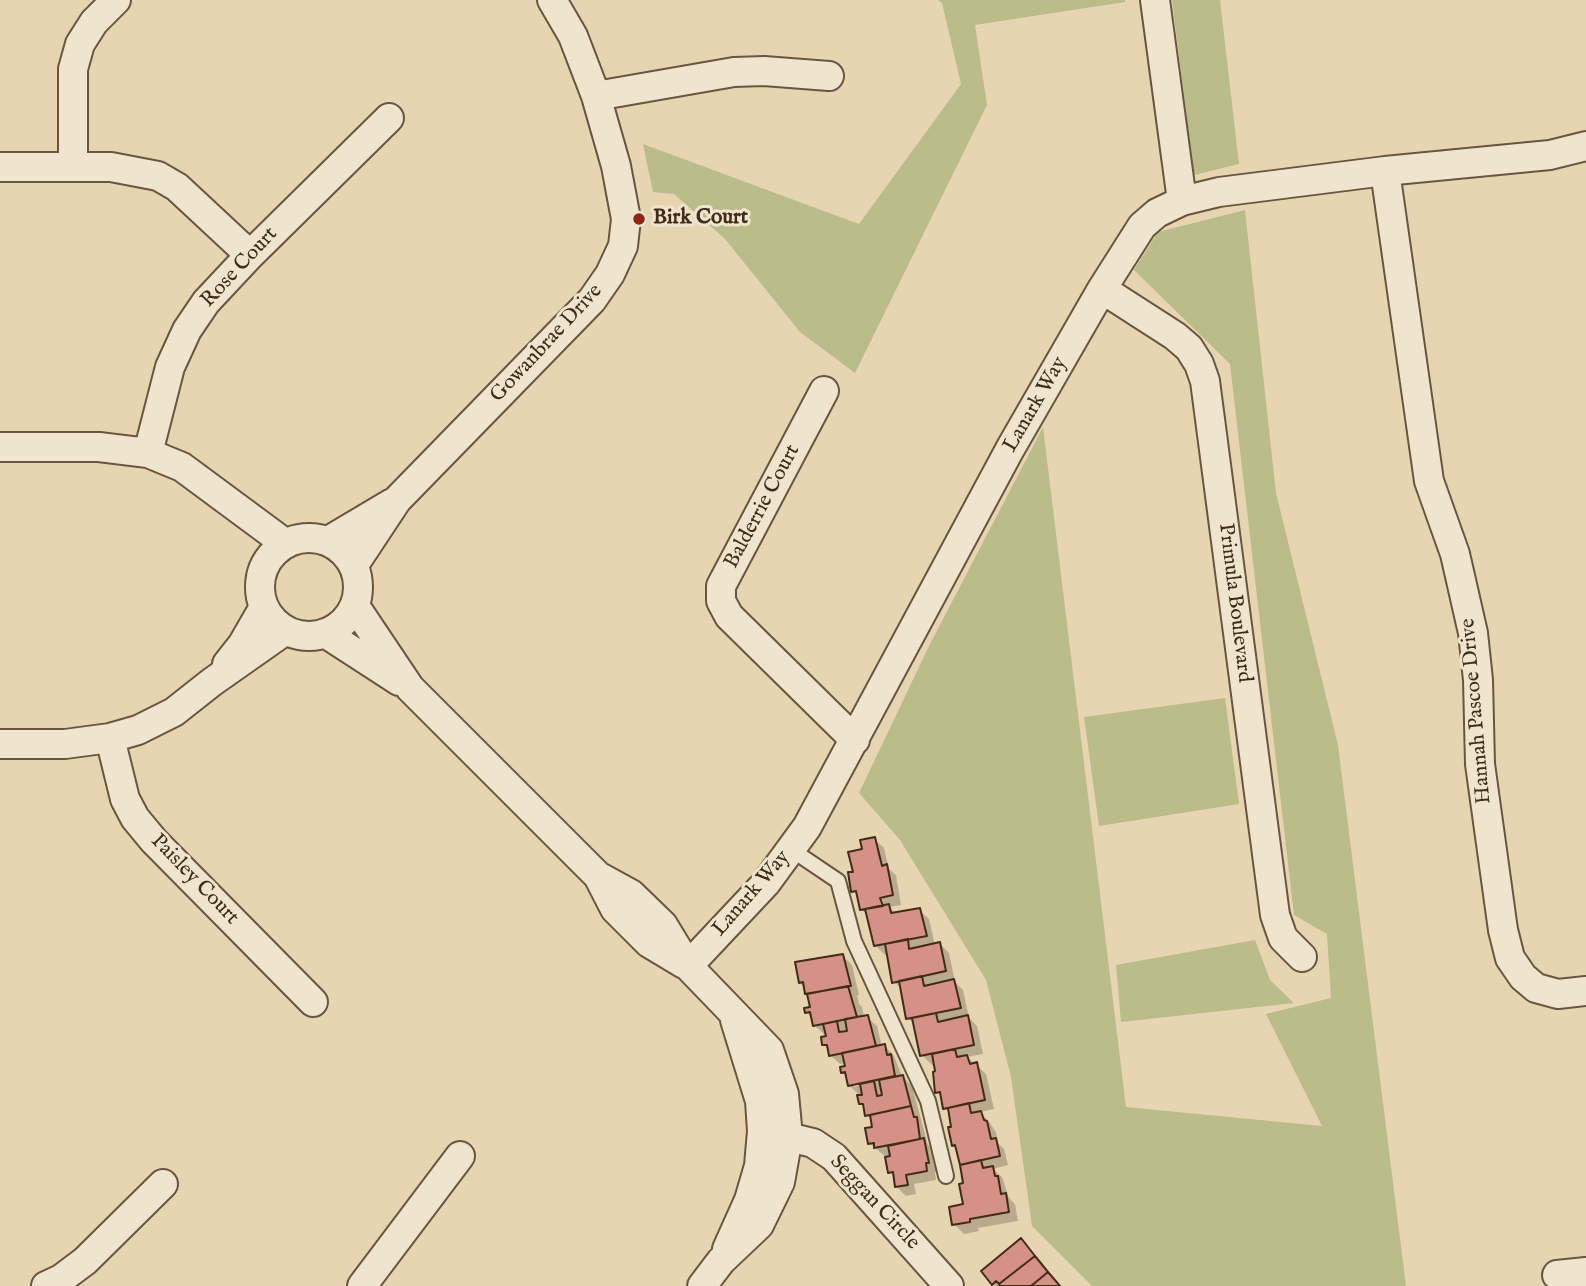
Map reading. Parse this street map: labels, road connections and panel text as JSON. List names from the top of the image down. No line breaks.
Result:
{"streets":{"street":["Rose Court","Gowanbrae Drive","Lanark Way","Balderrie Court","Primula Boulevard","Hannah Pascoe Drive","Paisley Court","Seggan Circle"]},"crossings":[["Lanark Way","Balderrie Court"],["Lanark Way","Primula Boulevard"],["Lanark Way","Hannah Pascoe Drive"]],"places":["Birk Court"]}
